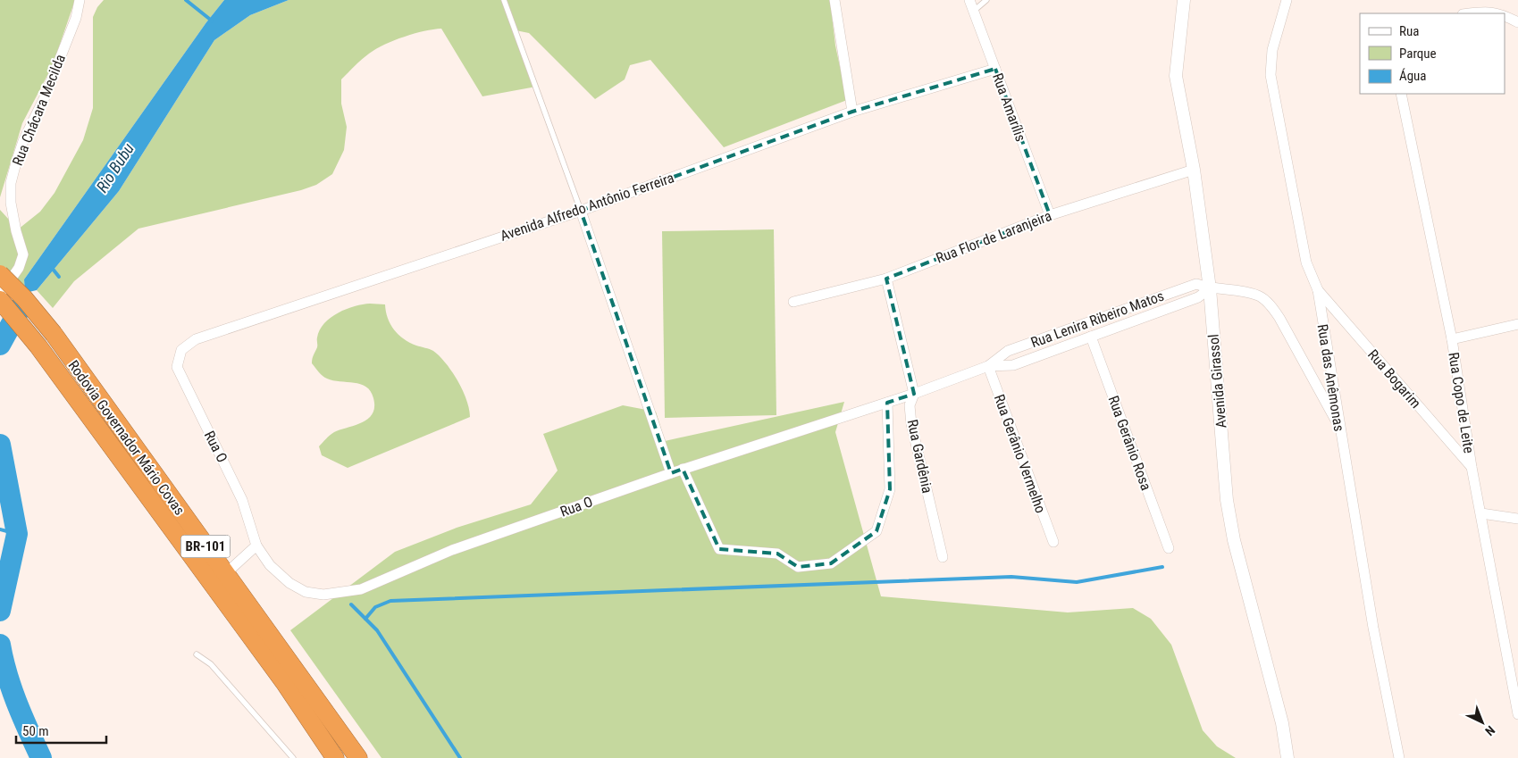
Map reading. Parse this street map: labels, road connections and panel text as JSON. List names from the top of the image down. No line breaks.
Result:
{"streets":{"highway":["Rodovia Governador Mário Covas","BR-101"],"street":["Rua Amarílis","Rua Chácara Mecilda","Avenida Alfredo Antônio Ferreira","Rua Flor de Laranjeira","Rua Lenira Ribeiro Matos","Rua das Anêmonas","Rua Bogarim","Avenida Girassol","Rua Copo de Leite","Rua Gerânio Rosa","Rua O","Rua Gerânio Vermelho","Rua Gardênia"]},"crossings":[["Rua Amarílis","Avenida Alfredo Antônio Ferreira"],["Rua Amarílis","Rua Flor de Laranjeira"],["Avenida Alfredo Antônio Ferreira","Rua O"],["Rua Flor de Laranjeira","Avenida Girassol"],["Rua Flor de Laranjeira","Rua Gardênia"],["Rua Lenira Ribeiro Matos","Rua das Anêmonas"],["Rua Lenira Ribeiro Matos","Avenida Girassol"],["Rua Lenira Ribeiro Matos","Rua Gerânio Rosa"],["Rua Lenira Ribeiro Matos","Rua O"],["Rua Lenira Ribeiro Matos","Rua Gerânio Vermelho"],["Rua Lenira Ribeiro Matos","Rua Gardênia"],["Rua das Anêmonas","Rua Bogarim"],["Rua Bogarim","Rua Copo de Leite"],["Rua O","Rua Gardênia"]],"water":["Rio Bubu"],"legend":["Rua","Parque","Água"],"scale_bar":"50 m","north":"bottom right"}
